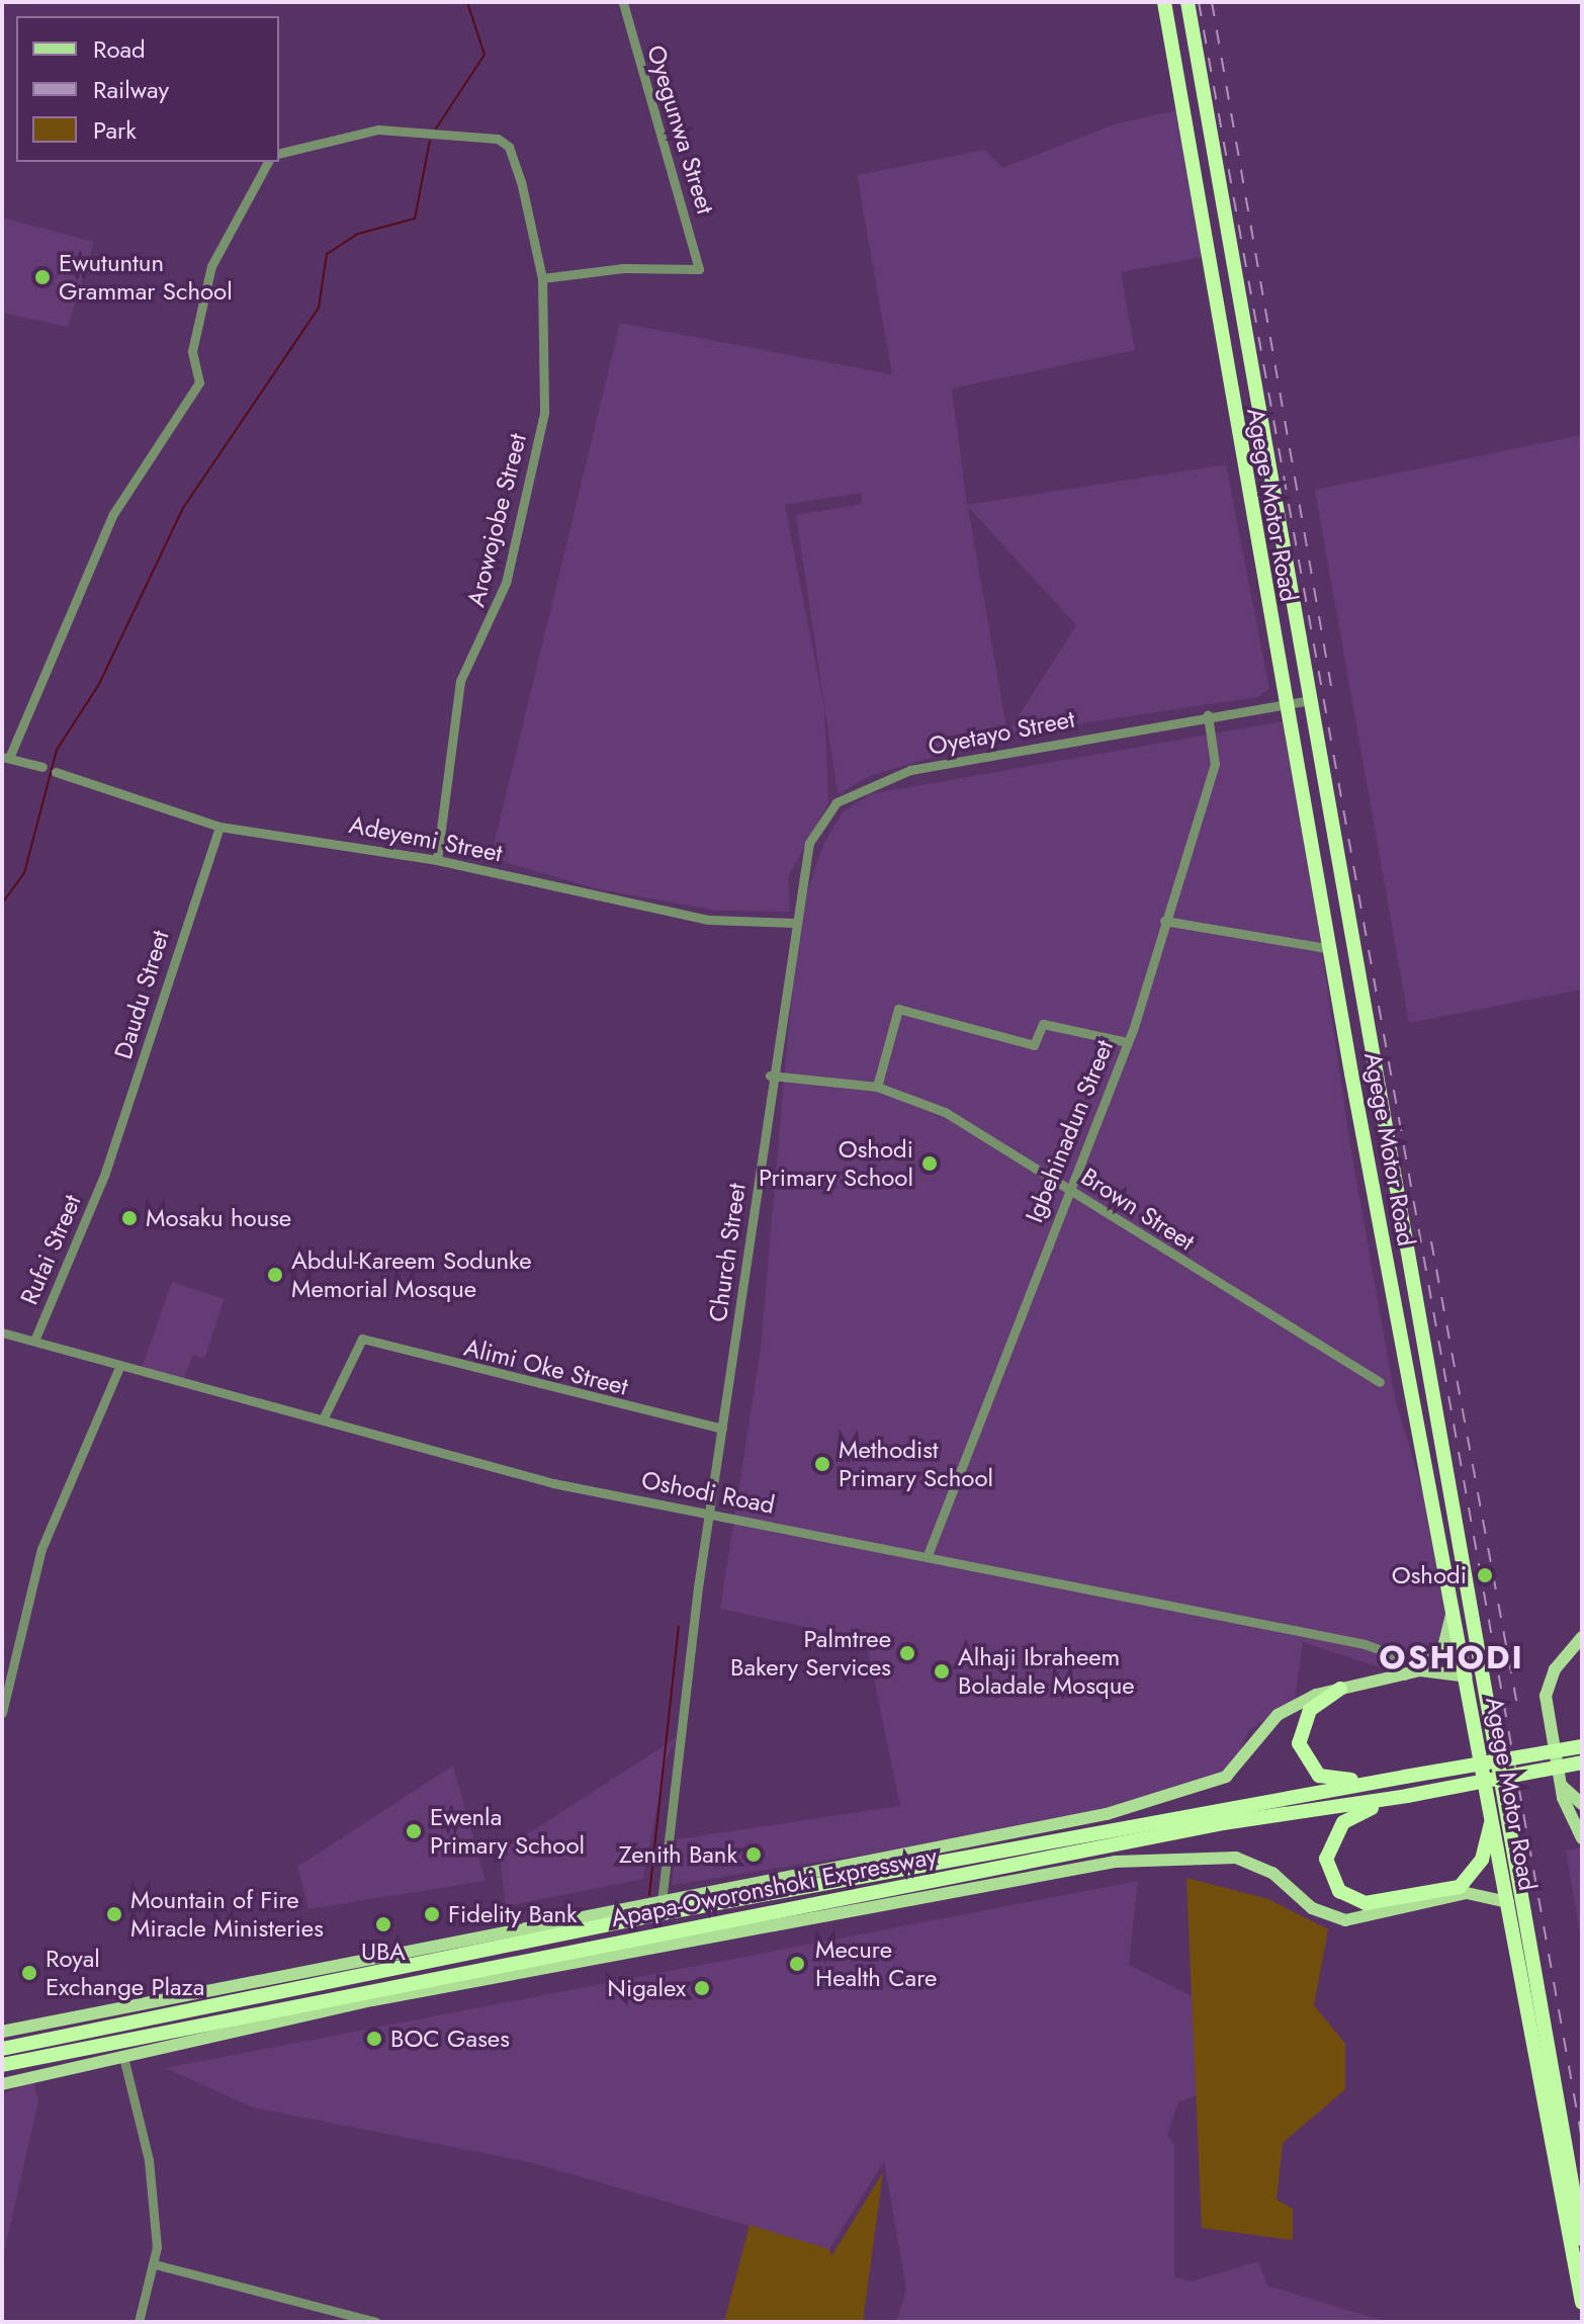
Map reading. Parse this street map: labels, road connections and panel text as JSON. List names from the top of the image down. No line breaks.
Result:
{"streets":{"highway":["Agege Motor Road","Apapa-Oworonshoki Expressway"],"street":["Oyegunwa Street","Arowojobe Street","Oyetayo Street","Adeyemi Street","Daudu Street","Igbehinadun Street","Brown Street","Rufai Street","Church Street","Alimi Oke Street","Oshodi Road"]},"crossings":[["Oyegunwa Street","Arowojobe Street"],["Agege Motor Road","Oyetayo Street"],["Agege Motor Road","Apapa-Oworonshoki Expressway"],["Arowojobe Street","Adeyemi Street"],["Oyetayo Street","Adeyemi Street"],["Oyetayo Street","Igbehinadun Street"],["Oyetayo Street","Church Street"],["Adeyemi Street","Daudu Street"],["Adeyemi Street","Church Street"],["Daudu Street","Rufai Street"],["Igbehinadun Street","Brown Street"],["Igbehinadun Street","Oshodi Road"],["Brown Street","Church Street"],["Rufai Street","Oshodi Road"],["Church Street","Alimi Oke Street"],["Church Street","Oshodi Road"],["Church Street","Apapa-Oworonshoki Expressway"],["Alimi Oke Street","Oshodi Road"],["Oshodi Road","Apapa-Oworonshoki Expressway"]],"districts":["OSHODI"],"places":["Ewutuntun Grammar School","Oshodi Primary School","Mosaku house","Abdul-Kareem Sodunke Memorial Mosque","Methodist Primary School","Oshodi","Palmtree Bakery Services","Alhaji Ibraheem Boladale Mosque","Ewenla Primary School","Zenith Bank","Mountain of Fire Miracle Ministeries","Fidelity Bank","UBA","Mecure Health Care","Royal Exchange Plaza","Nigalex","BOC Gases"],"legend":["Road","Railway","Park"]}
